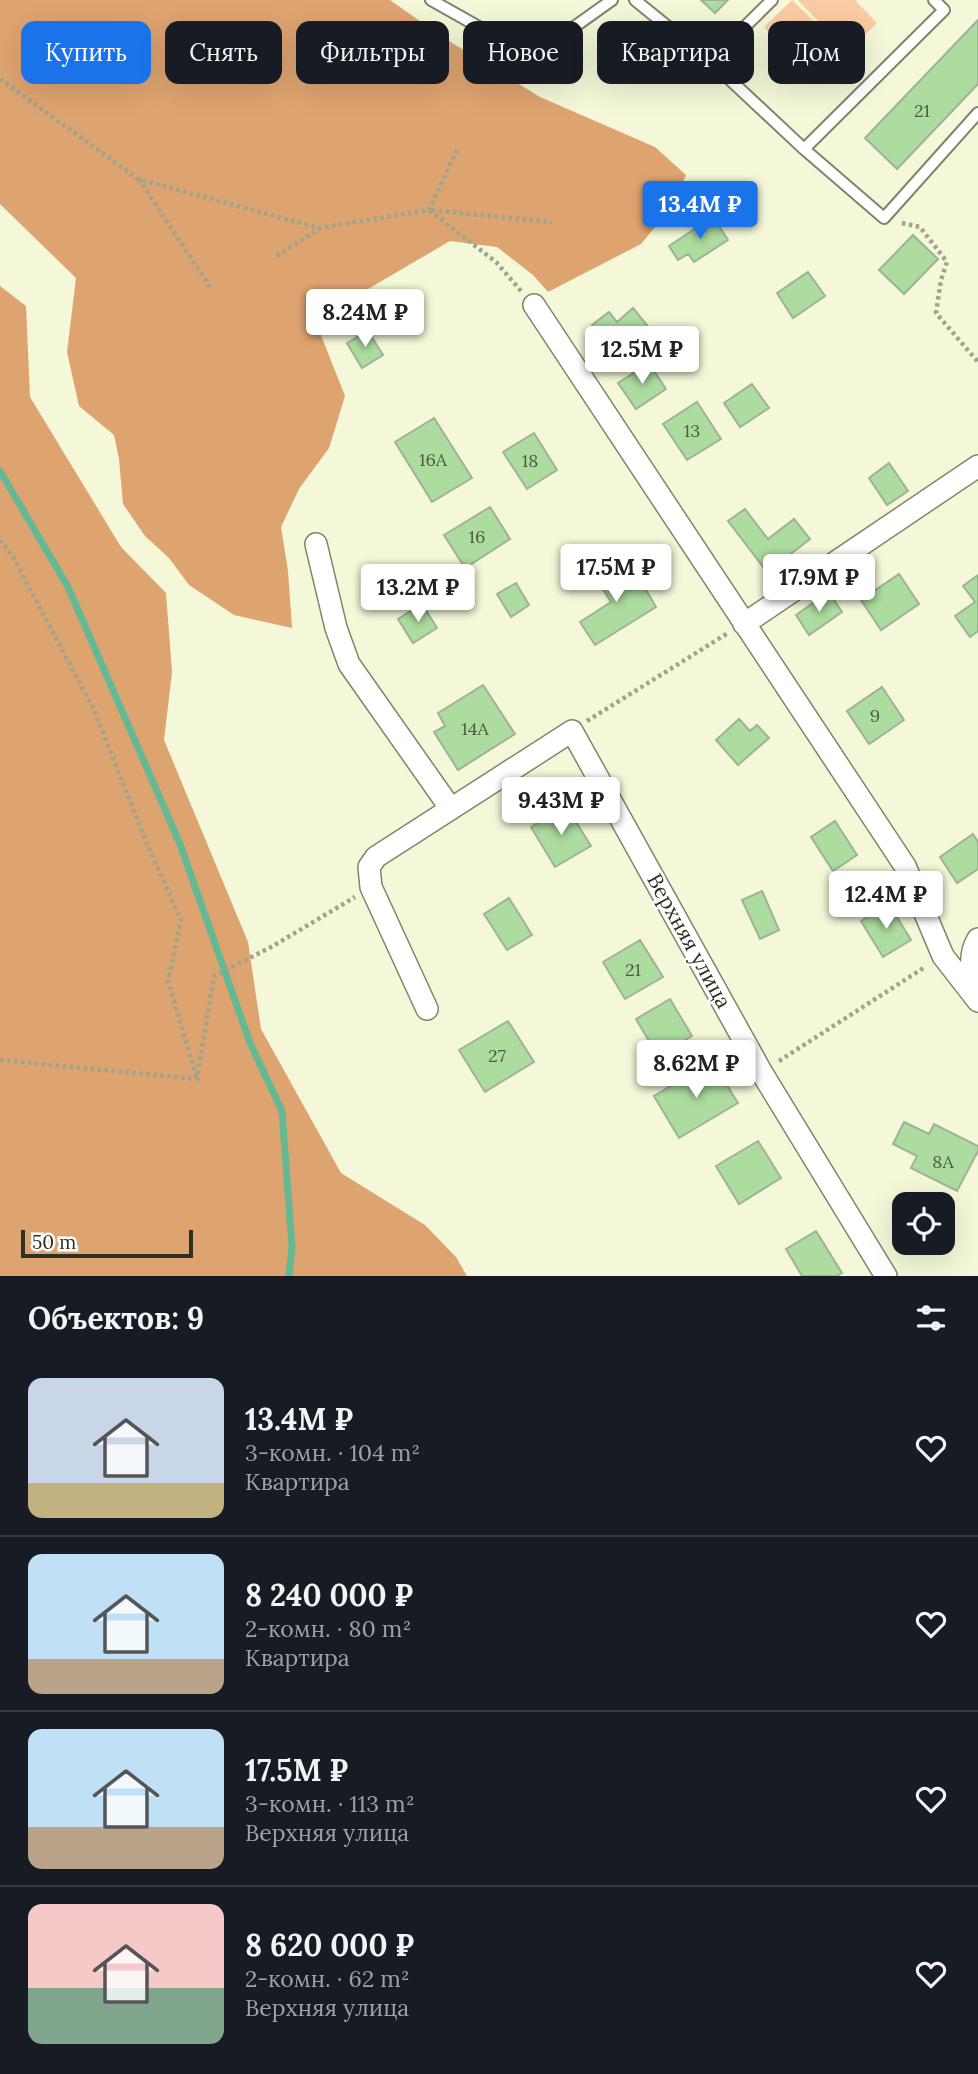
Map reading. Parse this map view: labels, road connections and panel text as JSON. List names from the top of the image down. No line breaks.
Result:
{"streets":{"street":["Верхняя улица"]},"house_numbers":["21","13","16А","18","16","9","14А","21","27","8А"],"scale_bar":"50 m","page":{"chip":["Купить","Снять","Фильтры","Новое","Квартира","Дом"],"price":["13.4M ₽","8.24M ₽","12.5M ₽","17.5M ₽","17.9M ₽","13.2M ₽","9.43M ₽","12.4M ₽","8.62M ₽"],"scale":"50 m","heading":"Объектов: 9","list":[{"name":"13.4M ₽","note":"3-комн. · 104 m² · Квартира"},{"name":"8 240 000 ₽","note":"2-комн. · 80 m² · Квартира"},{"name":"17.5M ₽","note":"3-комн. · 113 m² · Верхняя улица"},{"name":"8 620 000 ₽","note":"2-комн. · 62 m² · Верхняя улица"}]}}
